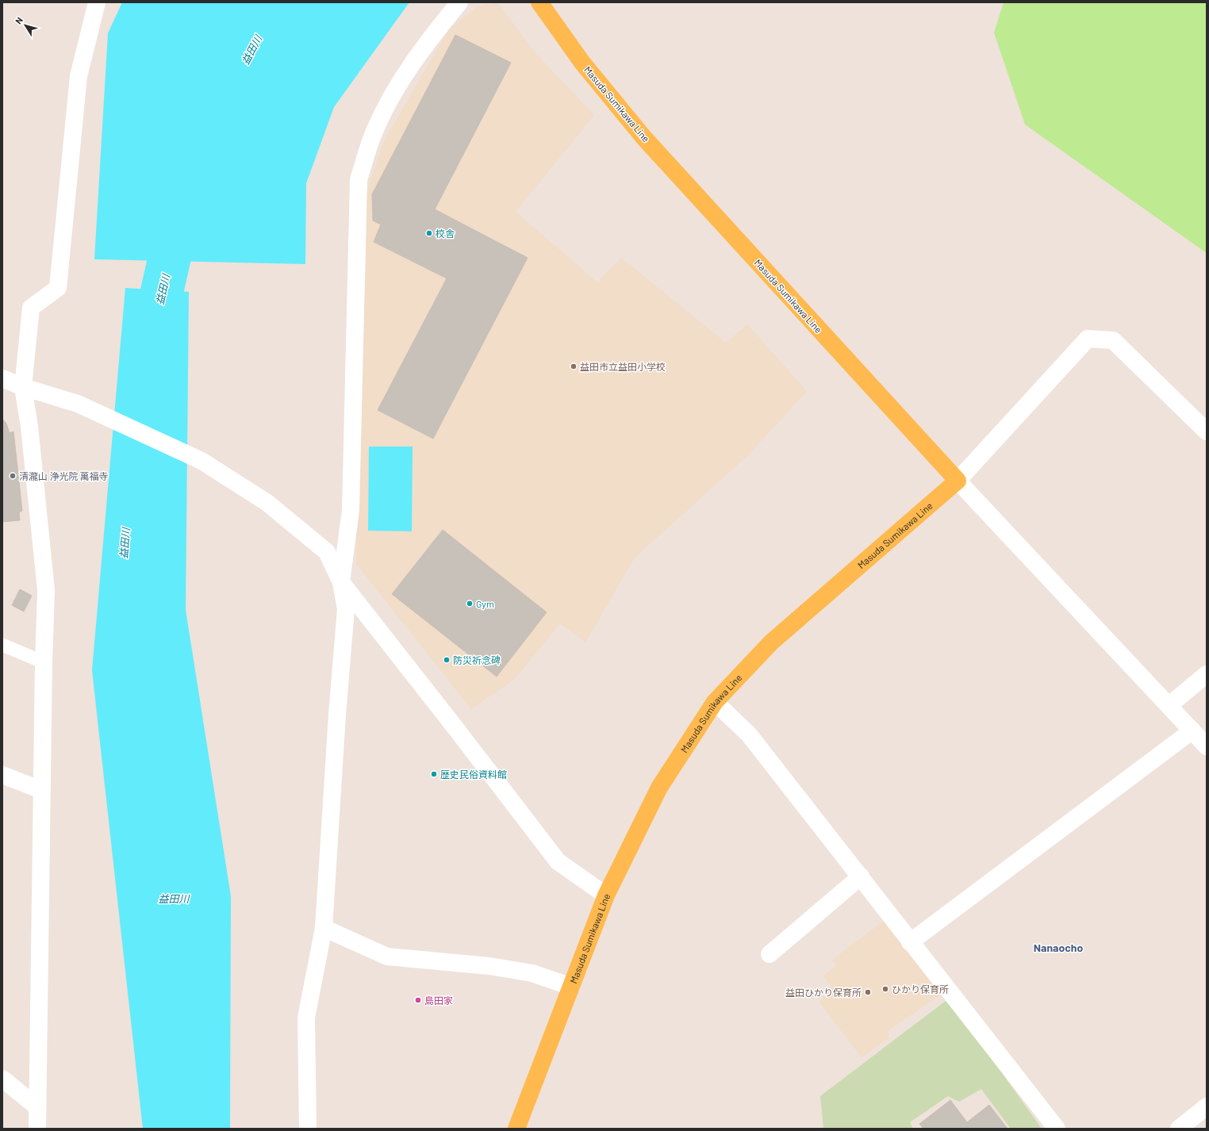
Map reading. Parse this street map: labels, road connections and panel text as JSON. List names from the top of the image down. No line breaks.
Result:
{"streets":{"main road":["Masuda Sumikawa Line"]},"districts":["Nanaocho"],"water":["益田川"],"places":["校舎","益田市立益田小学校","清瀧山 浄光院 萬福寺","Gym","防災祈念碑","歴史民俗資料館","ひかり保育所","益田ひかり保育所","島田家"],"north":"top left"}
